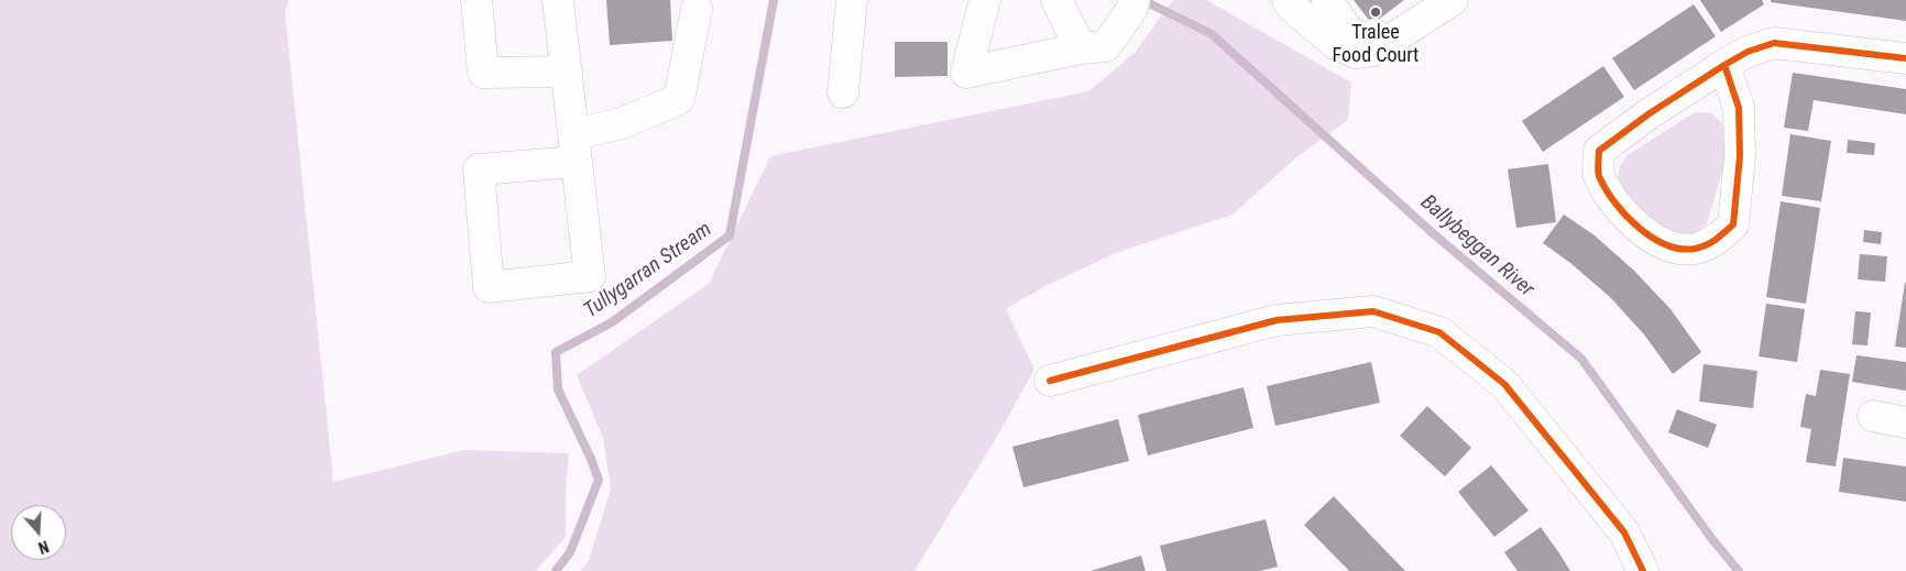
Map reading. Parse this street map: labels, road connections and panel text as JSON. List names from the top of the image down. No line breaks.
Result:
{"water":["Ballybeggan River","Tullygarran Stream"],"places":["Tralee Food Court"],"north":"bottom"}
